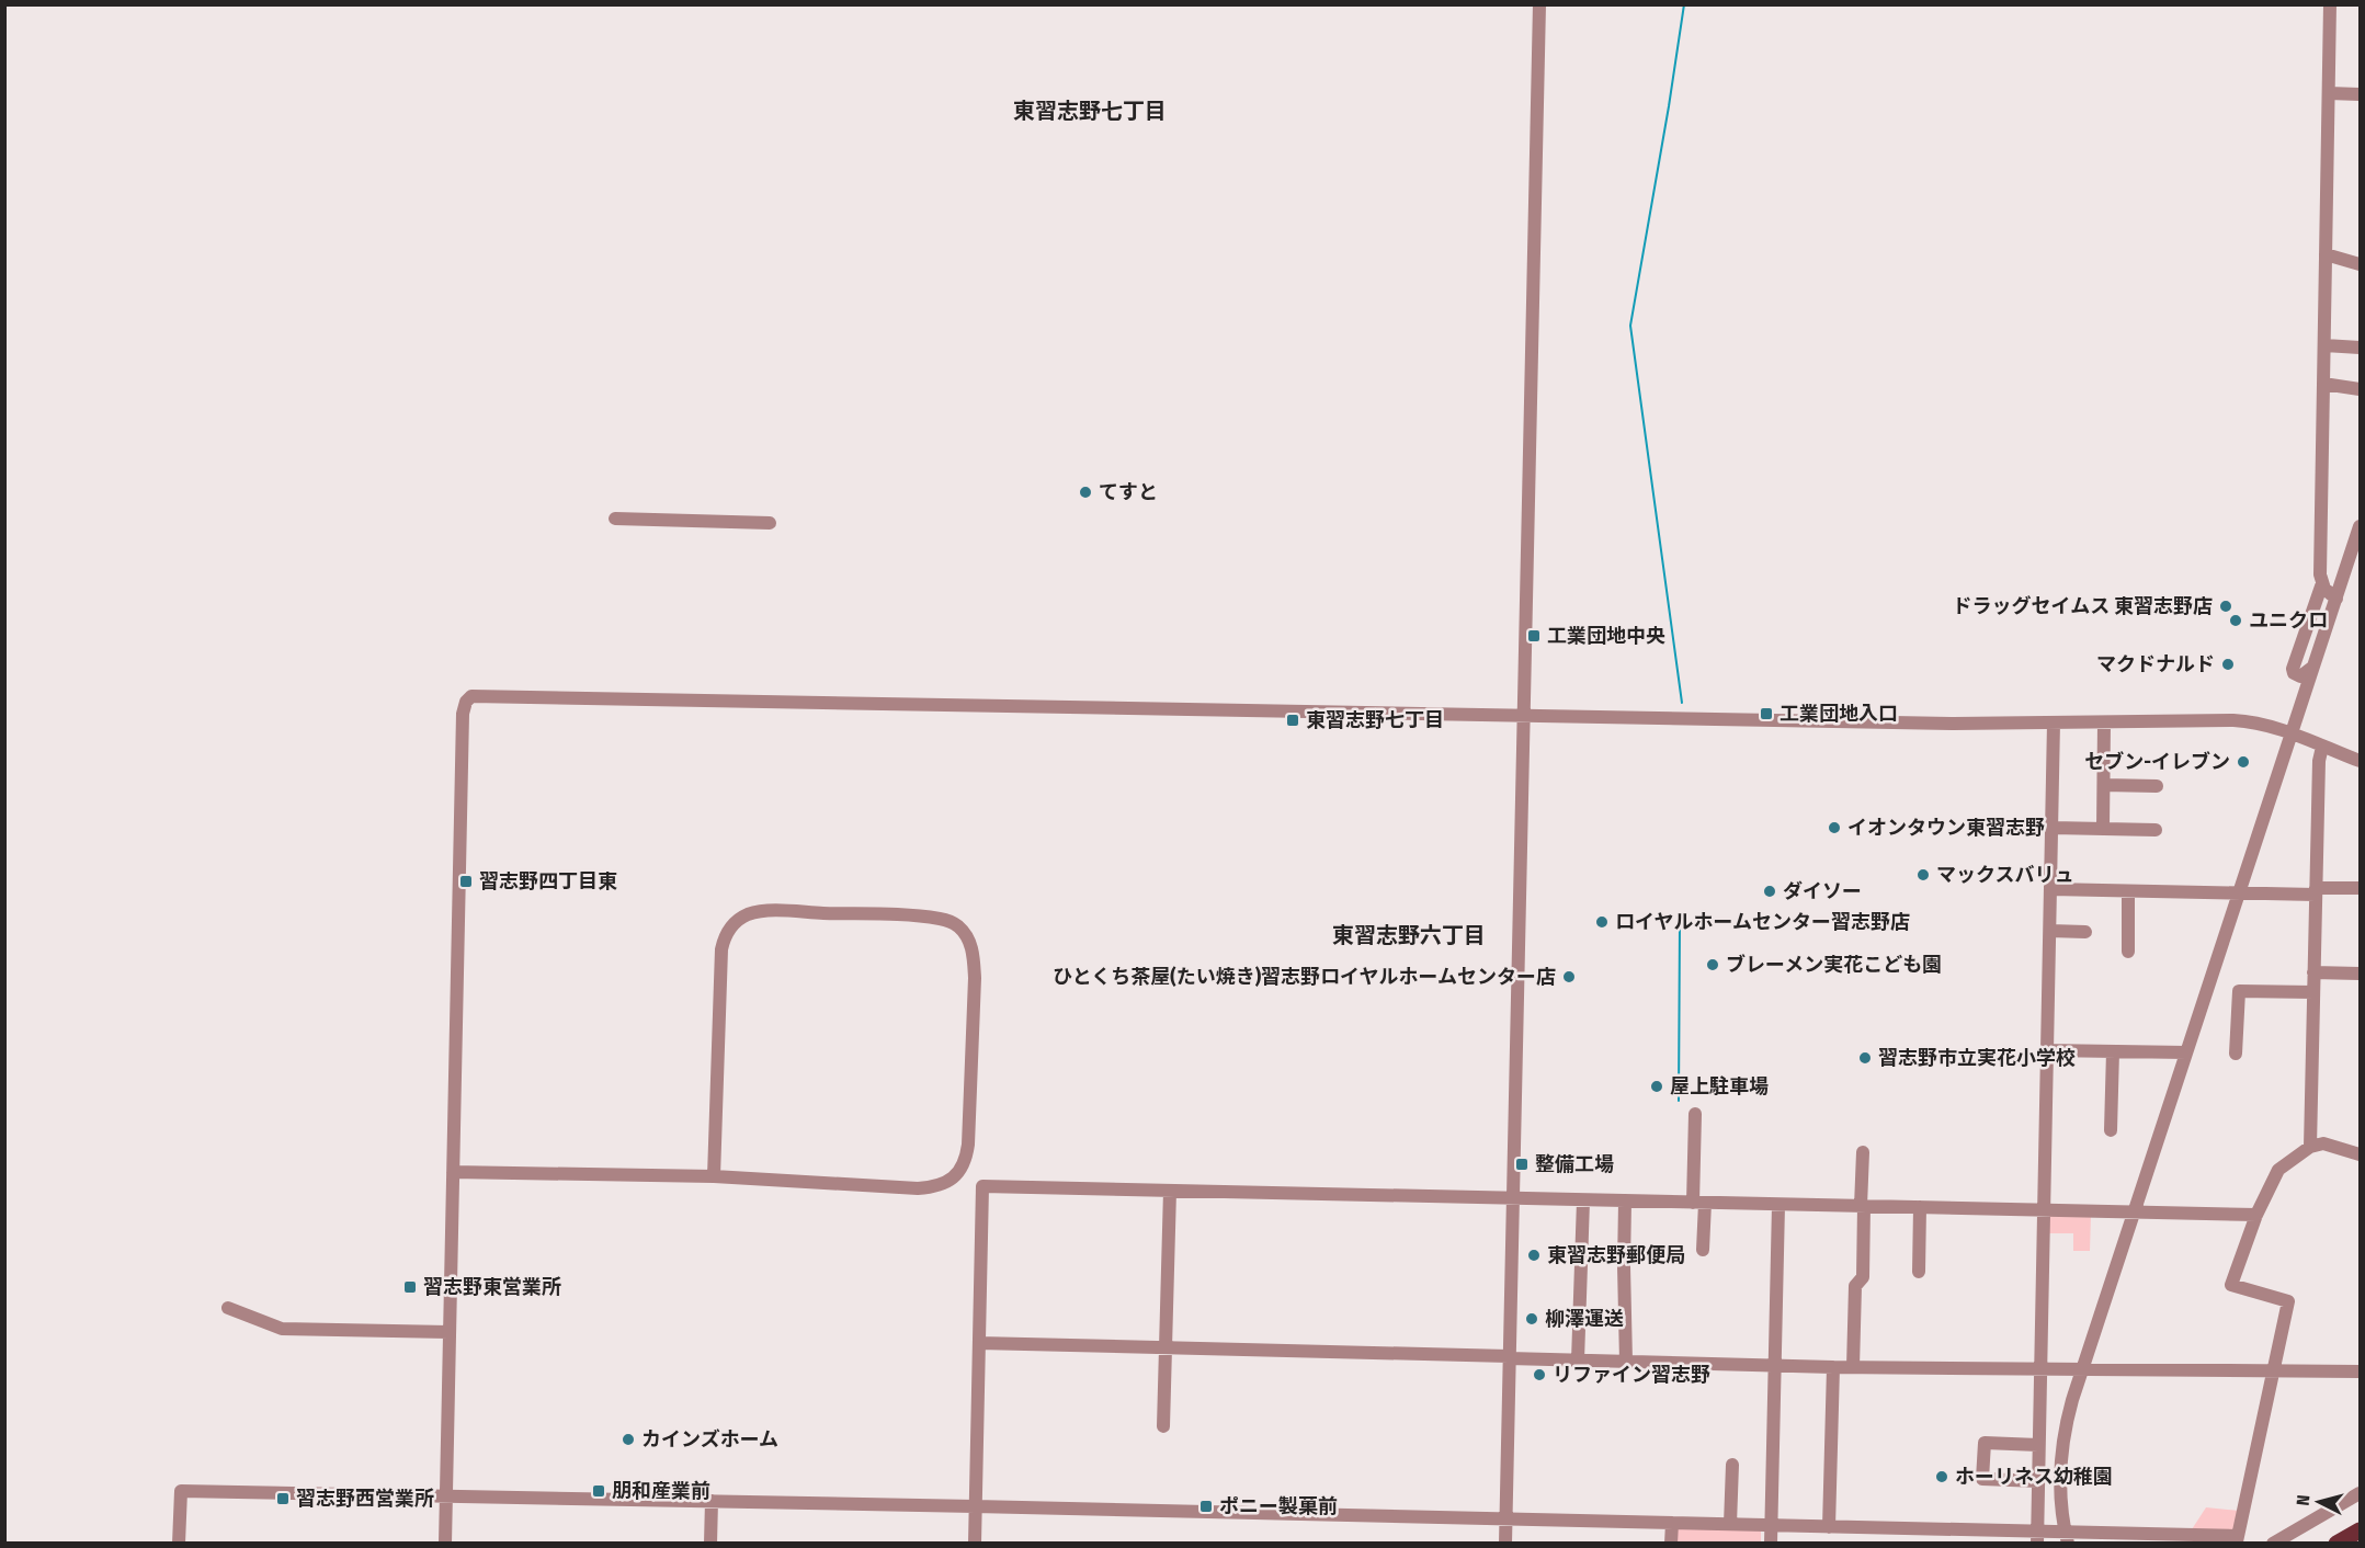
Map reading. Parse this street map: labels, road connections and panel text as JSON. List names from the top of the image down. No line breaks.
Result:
{"districts":["東習志野七丁目","東習志野六丁目"],"places":{"other":["てすと","ドラッグセイムス 東習志野店","ユニクロ","マクドナルド","セブン-イレブン","イオンタウン東習志野","マックスバリュ","ダイソー","ロイヤルホームセンター習志野店","ブレーメン実花こども園","ひとくち茶屋(たい焼き)習志野ロイヤルホームセンター店","習志野市立実花小学校","屋上駐車場","東習志野郵便局","柳澤運送","リファイン習志野","カインズホーム","ホーリネス幼稚園"],"transit":["工業団地中央","工業団地入口","東習志野七丁目","習志野四丁目東","整備工場","習志野東営業所","朋和産業前","習志野西営業所","ポニー製菓前"]},"north":"left"}
